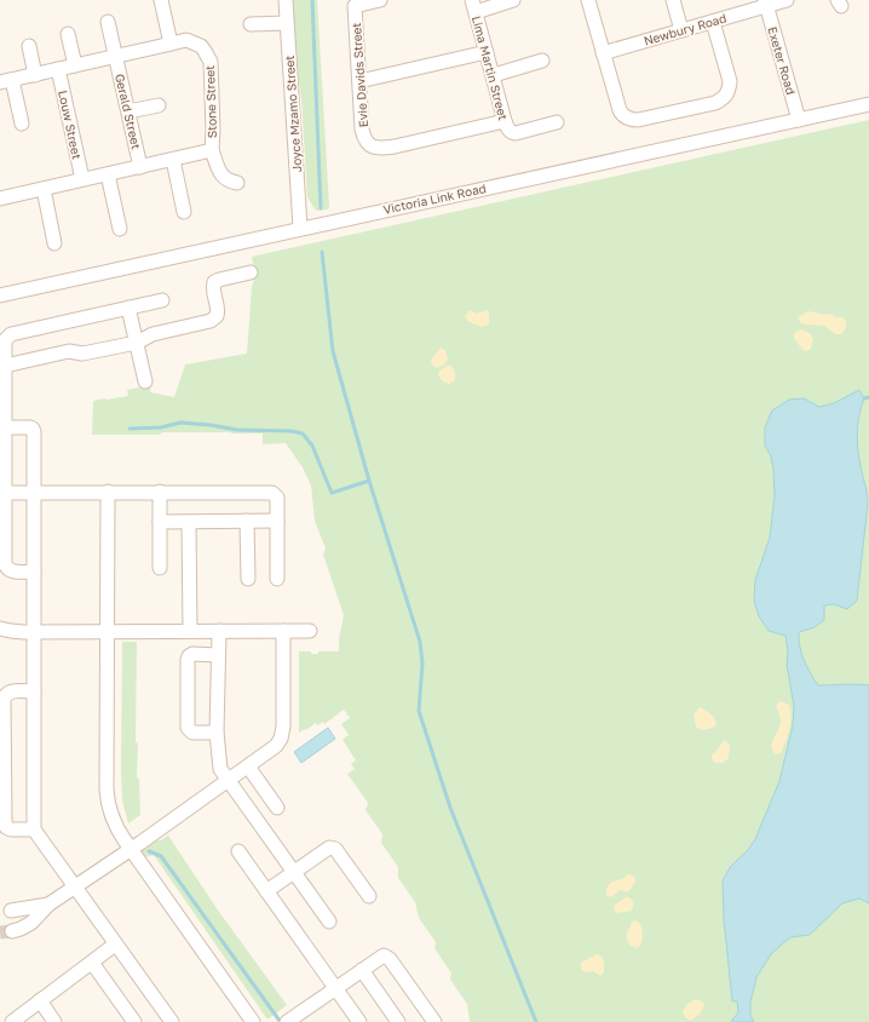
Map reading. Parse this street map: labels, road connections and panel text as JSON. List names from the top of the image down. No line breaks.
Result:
{"streets":{"street":["Newbury Road","Exeter Road","Lima Martin Street","Evie Davids Street","Stone Street","Gerald Street","Joyce Mzamo Street","Louw Street","Victoria Link Road"]},"crossings":[["Newbury Road","Exeter Road"],["Exeter Road","Victoria Link Road"],["Lima Martin Street","Evie Davids Street"],["Stone Street","Gerald Street"],["Stone Street","Louw Street"],["Joyce Mzamo Street","Victoria Link Road"]]}
